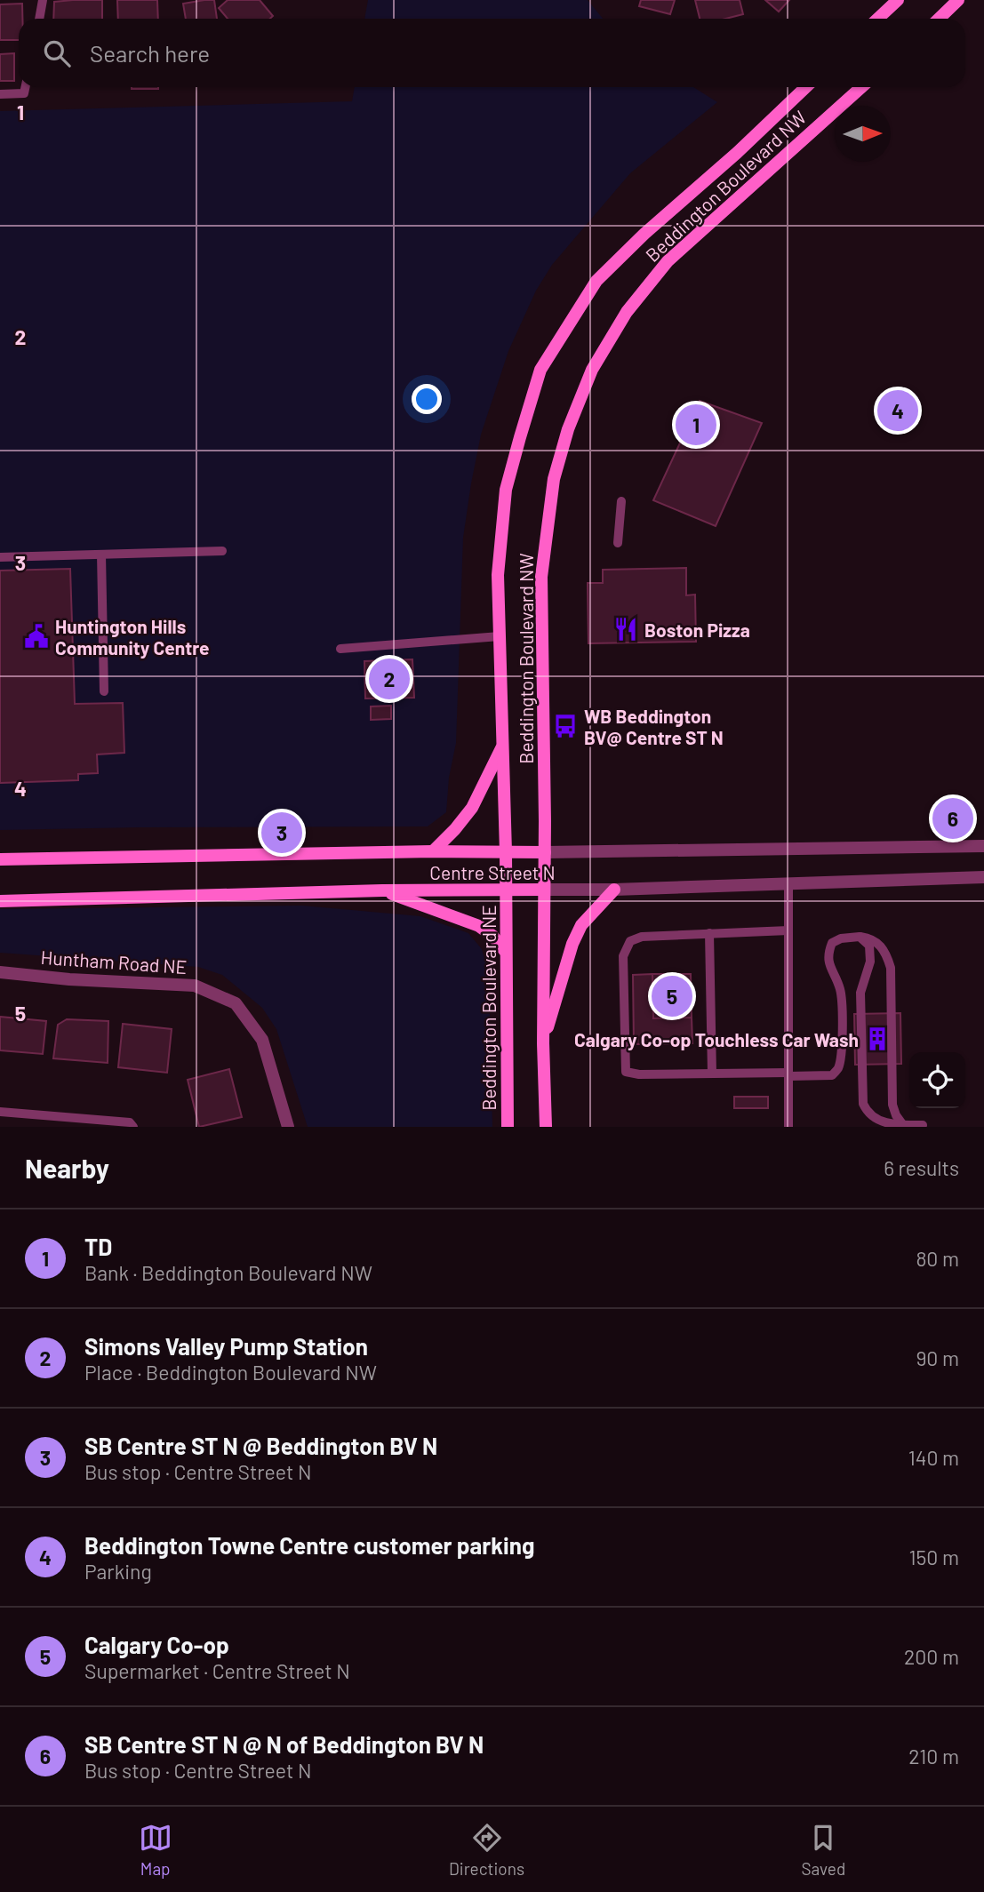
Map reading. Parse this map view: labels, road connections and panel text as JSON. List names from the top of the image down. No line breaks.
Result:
{"streets":{"main road":["Beddington Boulevard NW","Centre Street N","Beddington Boulevard NE"],"street":["Huntham Road NE"]},"crossings":[["Beddington Boulevard NW","Centre Street N"],["Beddington Boulevard NW","Beddington Boulevard NE"],["Centre Street N","Beddington Boulevard NE"]],"places":{"restaurant":["Boston Pizza"],"public building":["Huntington Hills Community Centre"],"bus stop":["WB Beddington BV@ Centre ST N"],"building":["Calgary Co-op Touchless Car Wash"]},"north":"right","page":{"search":"Search here","pins":["4","1","2","6","3","5"],"heading":["Nearby","6 results"],"list":[{"mark":"1","name":"TD","note":"Bank · Beddington Boulevard NW","value":"80 m"},{"mark":"2","name":"Simons Valley Pump Station","note":"Place · Beddington Boulevard NW","value":"90 m"},{"mark":"3","name":"SB Centre ST N @ Beddington BV N","note":"Bus stop · Centre Street N","value":"140 m"},{"mark":"4","name":"Beddington Towne Centre customer parking","note":"Parking","value":"150 m"},{"mark":"5","name":"Calgary Co-op","note":"Supermarket · Centre Street N","value":"200 m"},{"mark":"6","name":"SB Centre ST N @ N of Beddington BV N","note":"Bus stop · Centre Street N","value":"210 m"}],"nav":["Map","Directions","Saved"]},"grid":{"rows":["1","2","3","4","5"]}}
